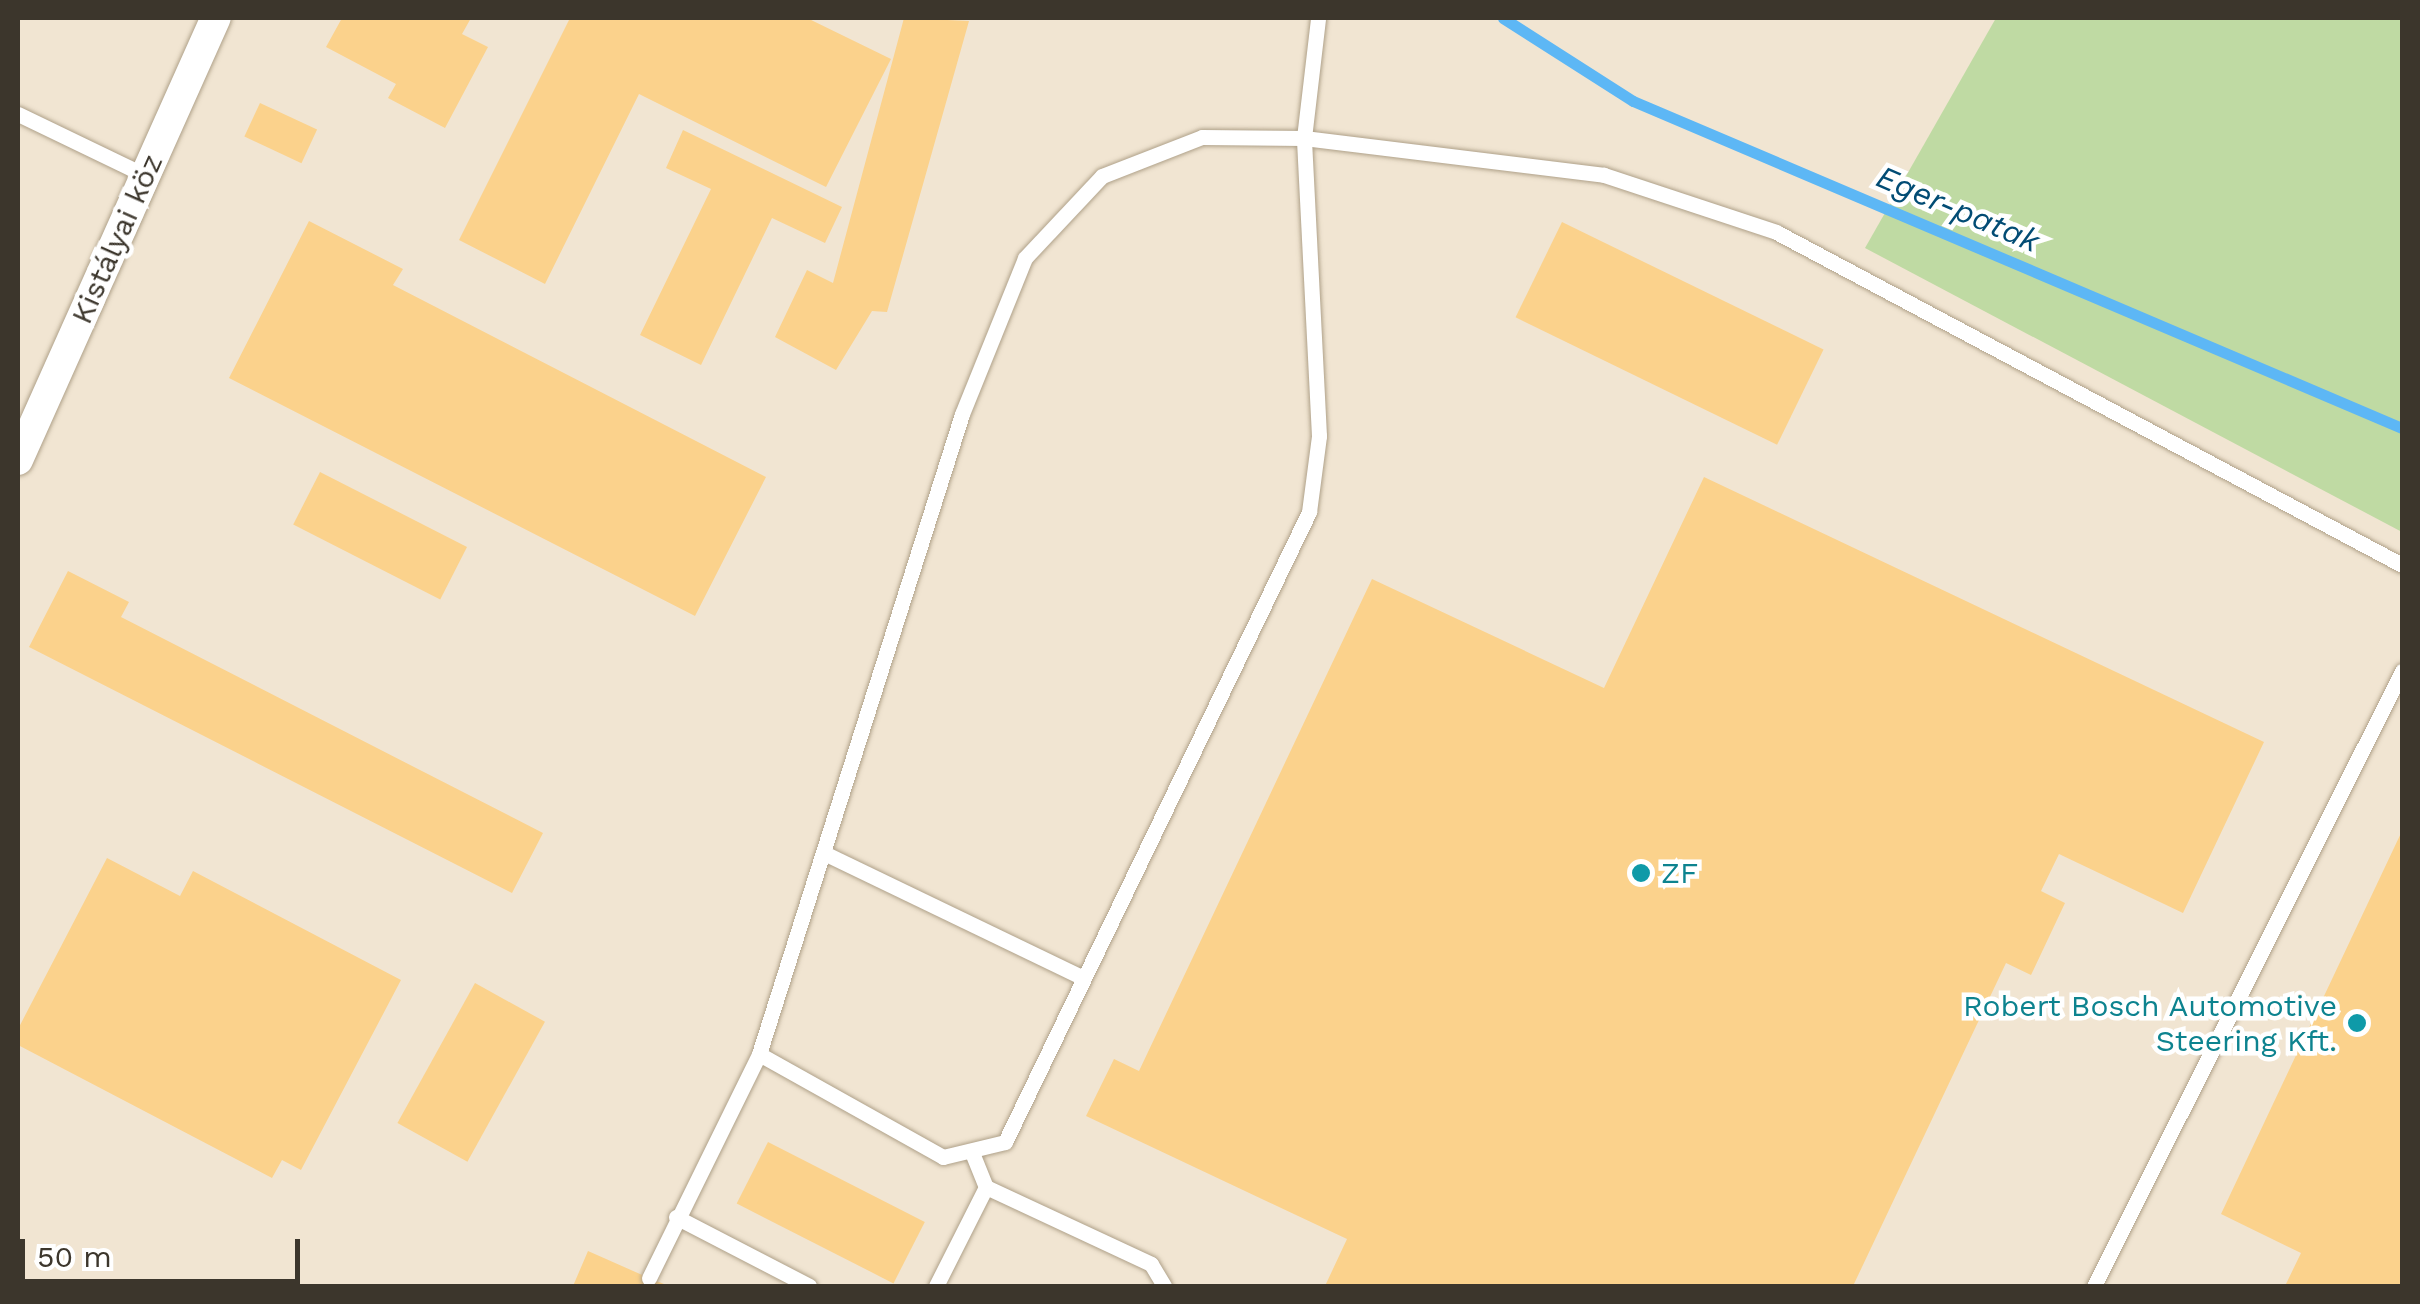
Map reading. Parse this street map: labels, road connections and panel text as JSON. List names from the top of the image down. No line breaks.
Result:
{"streets":{"street":["Kistályai köz"]},"water":["Eger-patak"],"places":["ZF","Robert Bosch Automotive Steering Kft."],"scale_bar":"50 m"}
